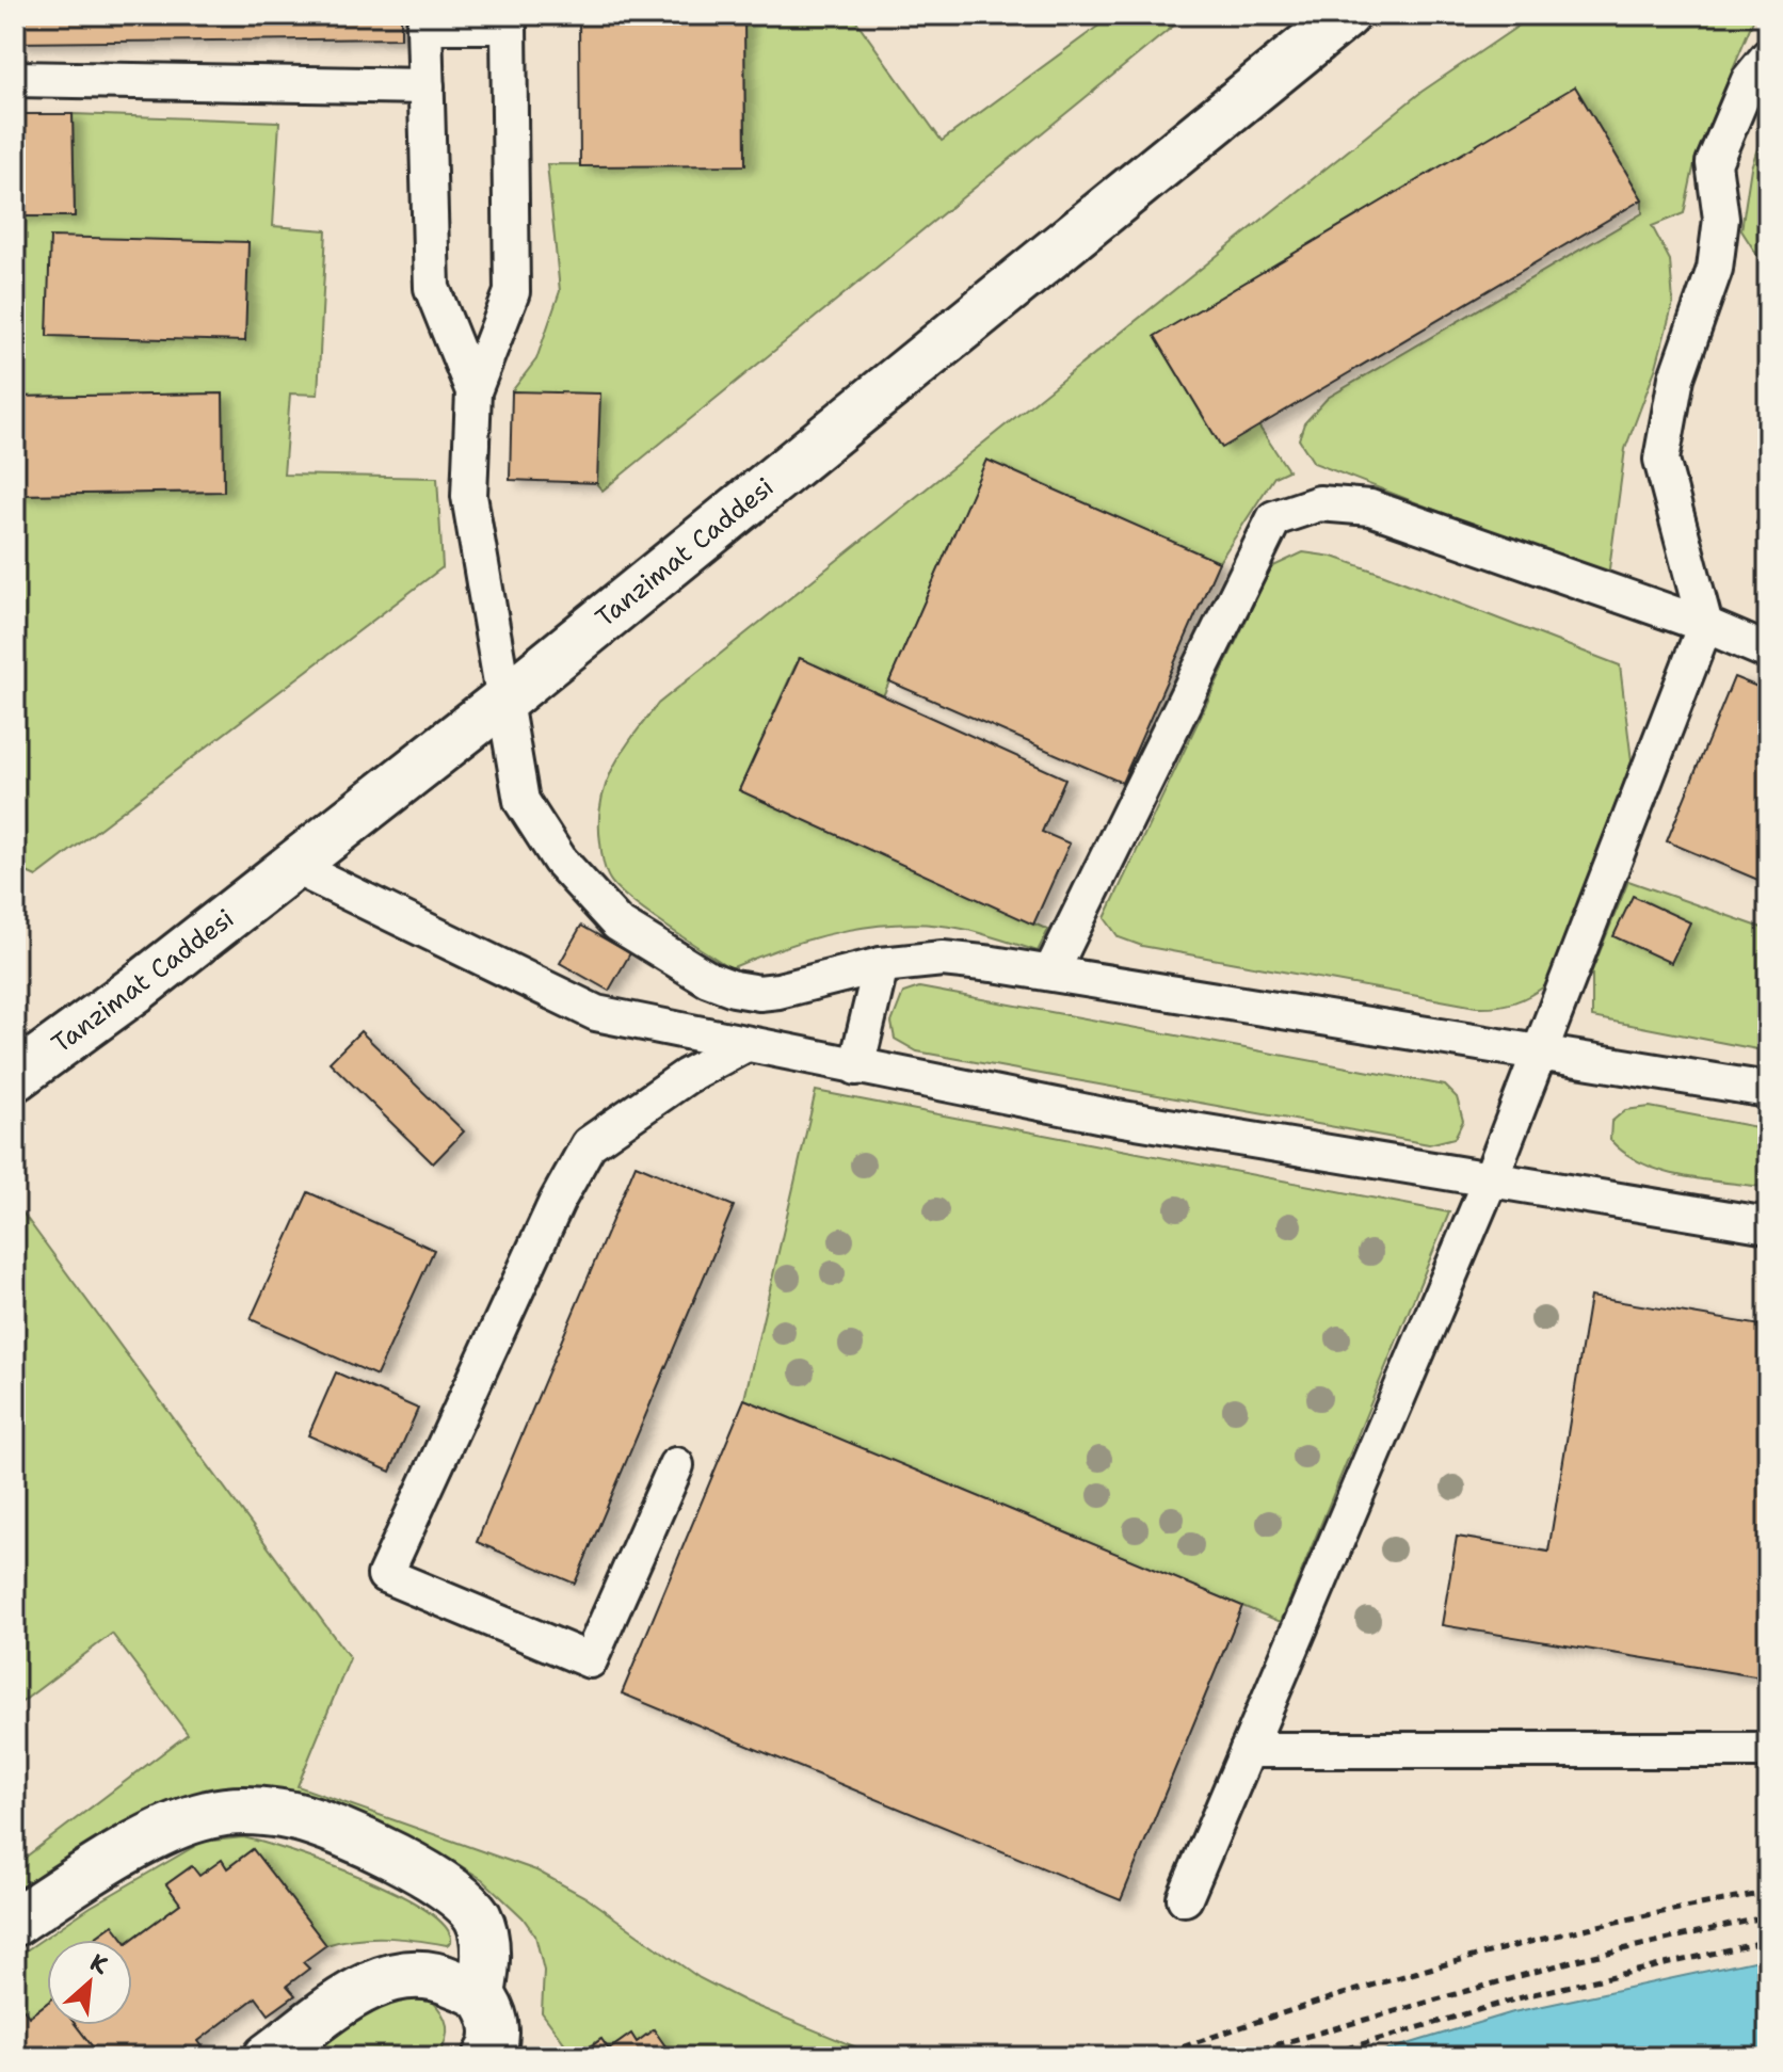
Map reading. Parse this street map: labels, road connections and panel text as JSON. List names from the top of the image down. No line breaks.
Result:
{"streets":{"main road":["Tanzimat Caddesi"]},"north":"top right"}
